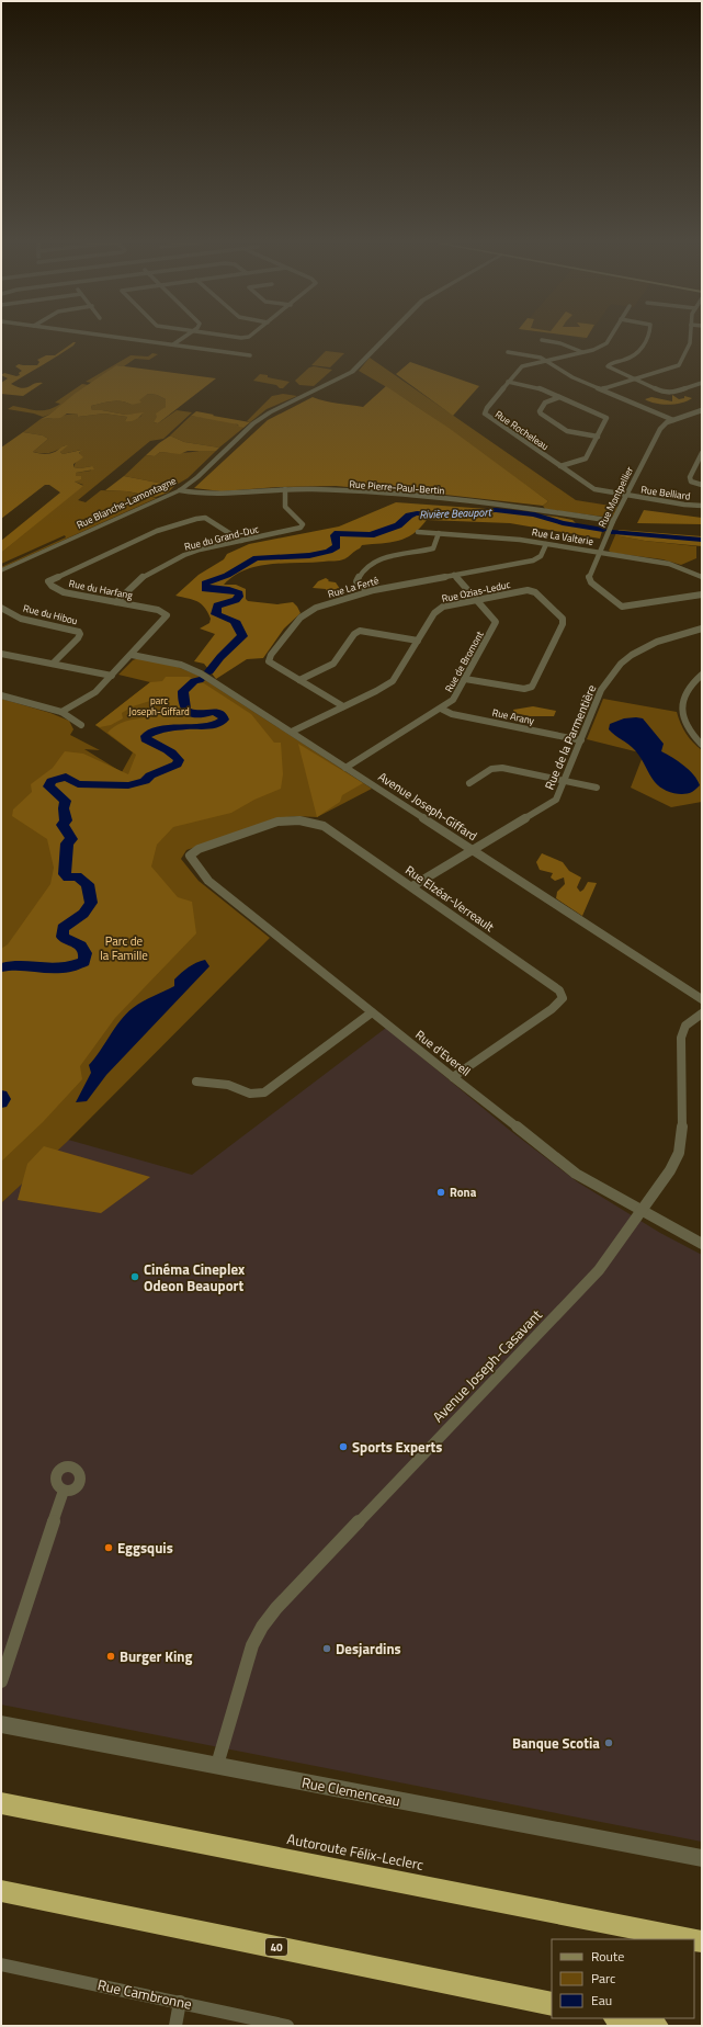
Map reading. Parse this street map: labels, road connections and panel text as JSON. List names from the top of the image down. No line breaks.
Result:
{"streets":{"highway":["Autoroute Félix-Leclerc","40"],"street":["Rue Rocheleau","Rue Pierre-Paul-Bertin","Rue Belliard","Rue Montpellier","Rue Blanche-Lamontagne","Rue La Valterie","Rue du Grand-Duc","Rue La Ferté","Rue du Harfang","Rue Ozias-Leduc","Rue du Hibou","Rue de Bromont","Rue Arany","Rue de la Parmentière","Avenue Joseph-Giffard","Rue Elzéar-Verreault","Rue d'Everell","Avenue Joseph-Casavant","Rue Clemenceau","Rue Cambronne"]},"crossings":[["Rue Rocheleau","Rue Belliard"],["Rue Rocheleau","Rue Montpellier"],["Rue Pierre-Paul-Bertin","Rue Montpellier"],["Rue Pierre-Paul-Bertin","Rue Blanche-Lamontagne"],["Rue Pierre-Paul-Bertin","Rue du Grand-Duc"],["Rue Belliard","Rue Montpellier"],["Rue Montpellier","Rue La Valterie"],["Rue La Valterie","Rue La Ferté"],["Rue du Grand-Duc","Rue du Harfang"],["Rue La Ferté","Rue Ozias-Leduc"],["Rue La Ferté","Rue de Bromont"],["Rue du Harfang","Avenue Joseph-Giffard"],["Rue Ozias-Leduc","Rue de Bromont"],["Rue Ozias-Leduc","Avenue Joseph-Giffard"],["Rue de Bromont","Rue Arany"],["Rue de Bromont","Avenue Joseph-Giffard"],["Rue Arany","Rue de la Parmentière"],["Rue de la Parmentière","Avenue Joseph-Giffard"],["Rue de la Parmentière","Rue Elzéar-Verreault"],["Rue Elzéar-Verreault","Rue d'Everell"],["Rue d'Everell","Avenue Joseph-Casavant"],["Avenue Joseph-Casavant","Rue Clemenceau"]],"water":["Rivière Beauport"],"parks":["parc Joseph-Giffard","Parc de la Famille"],"places":["Rona","Cinéma Cineplex Odeon Beauport","Sports Experts","Eggsquis","Desjardins","Burger King","Banque Scotia"],"legend":["Route","Parc","Eau"]}
